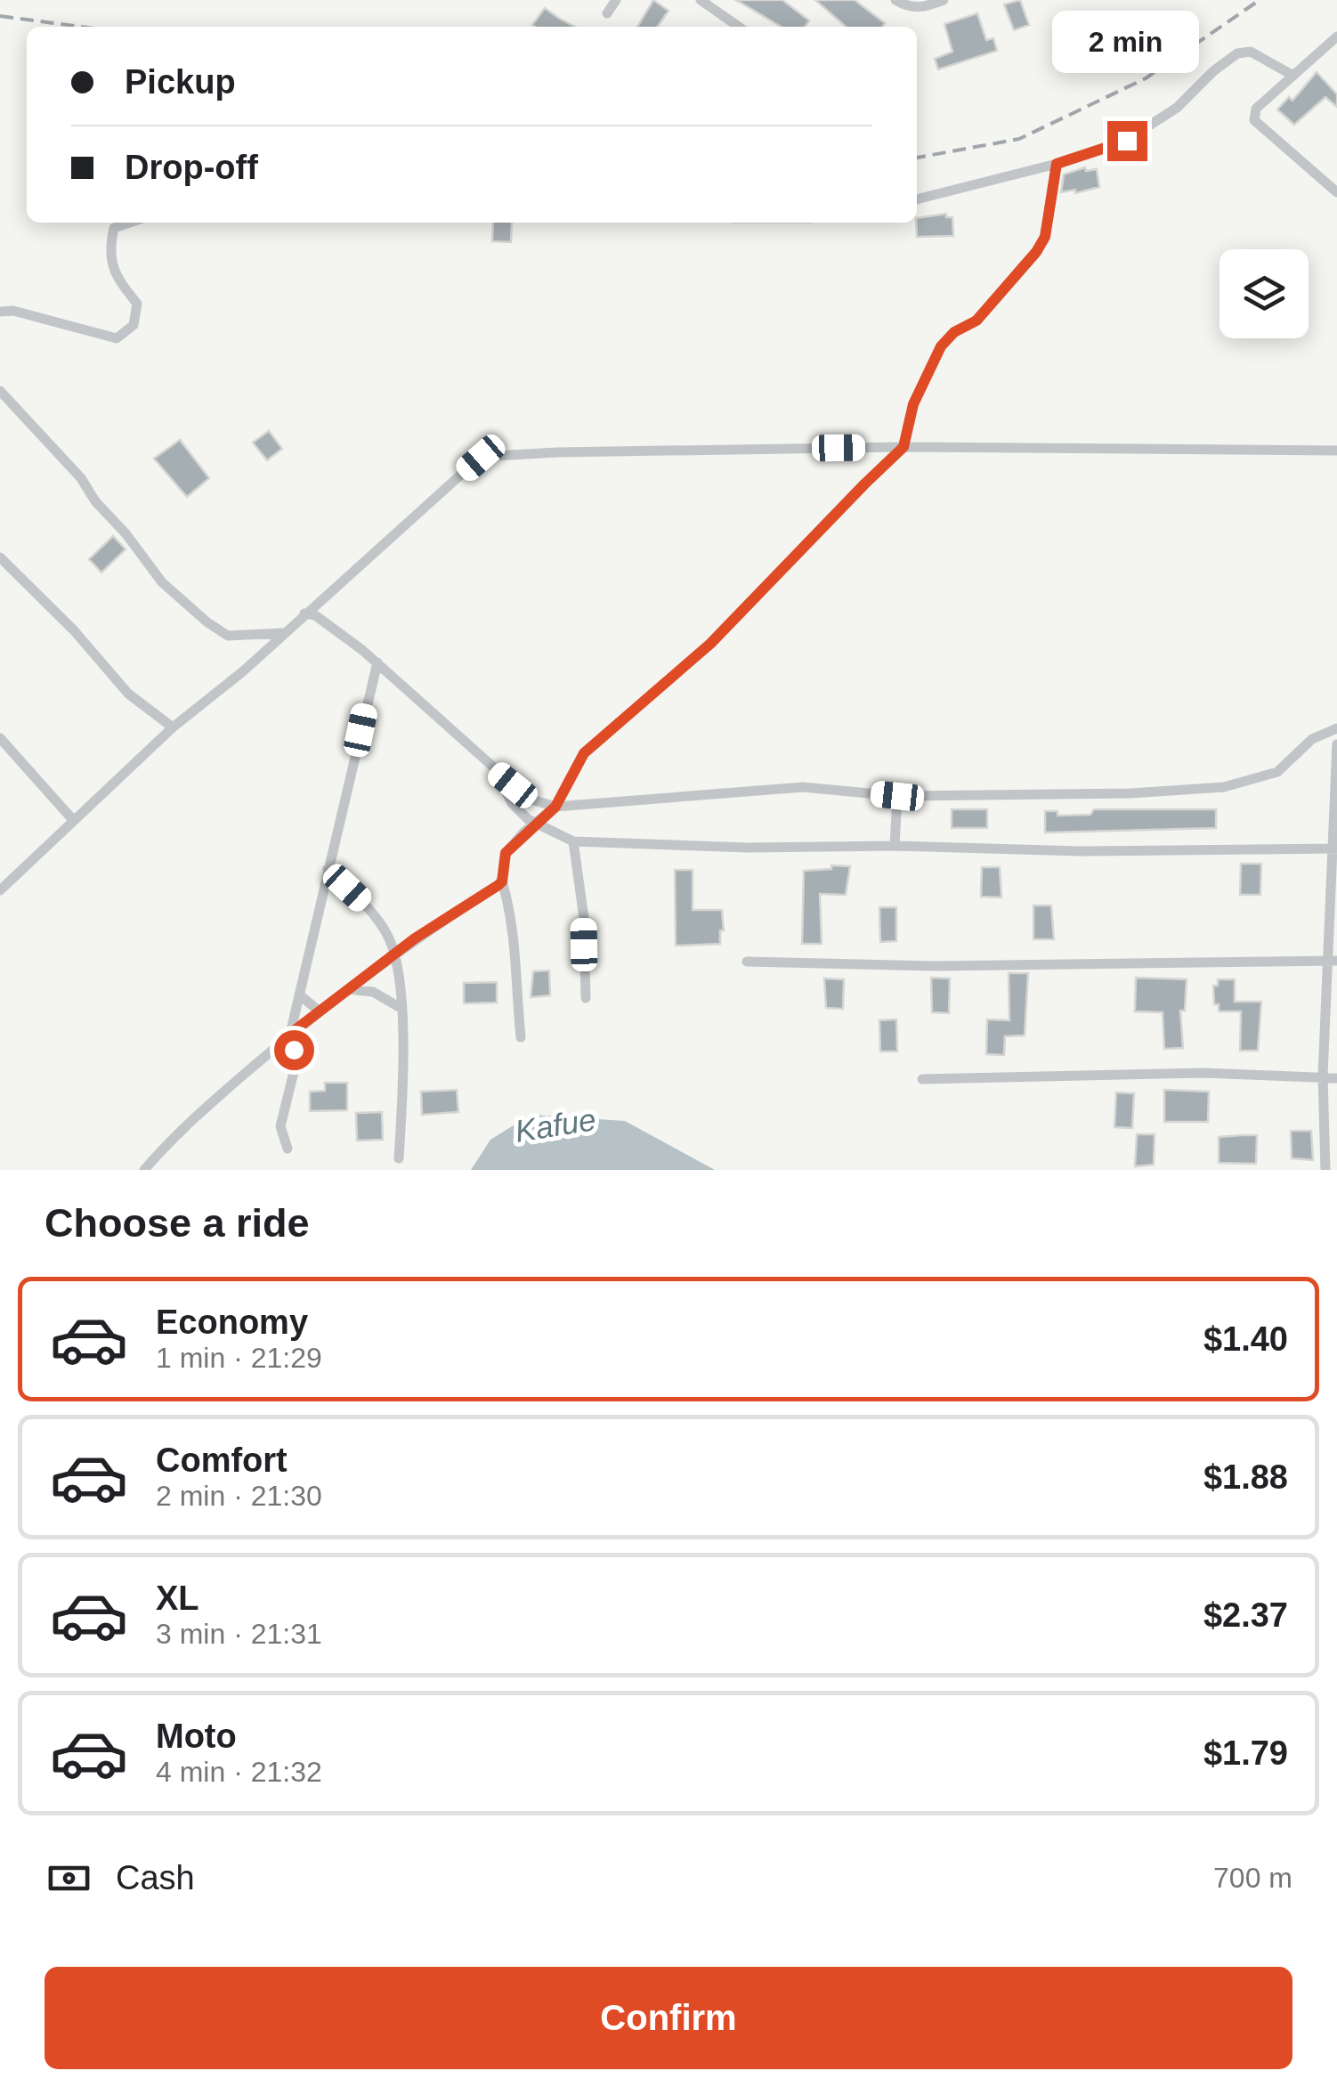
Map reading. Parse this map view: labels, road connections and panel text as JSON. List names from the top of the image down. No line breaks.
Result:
{"water":["Kafue"],"page":{"bubble":"2 min","banner":["Pickup","Drop-off"],"heading":"Choose a ride","list":[{"name":"Economy","note":"1 min · 21:29","value":"$1.40"},{"name":"Comfort","note":"2 min · 21:30","value":"$1.88"},{"name":"XL","note":"3 min · 21:31","value":"$2.37"},{"name":"Moto","note":"4 min · 21:32","value":"$1.79"}],"pay":["Cash","700 m"],"buttons":"Confirm"}}
